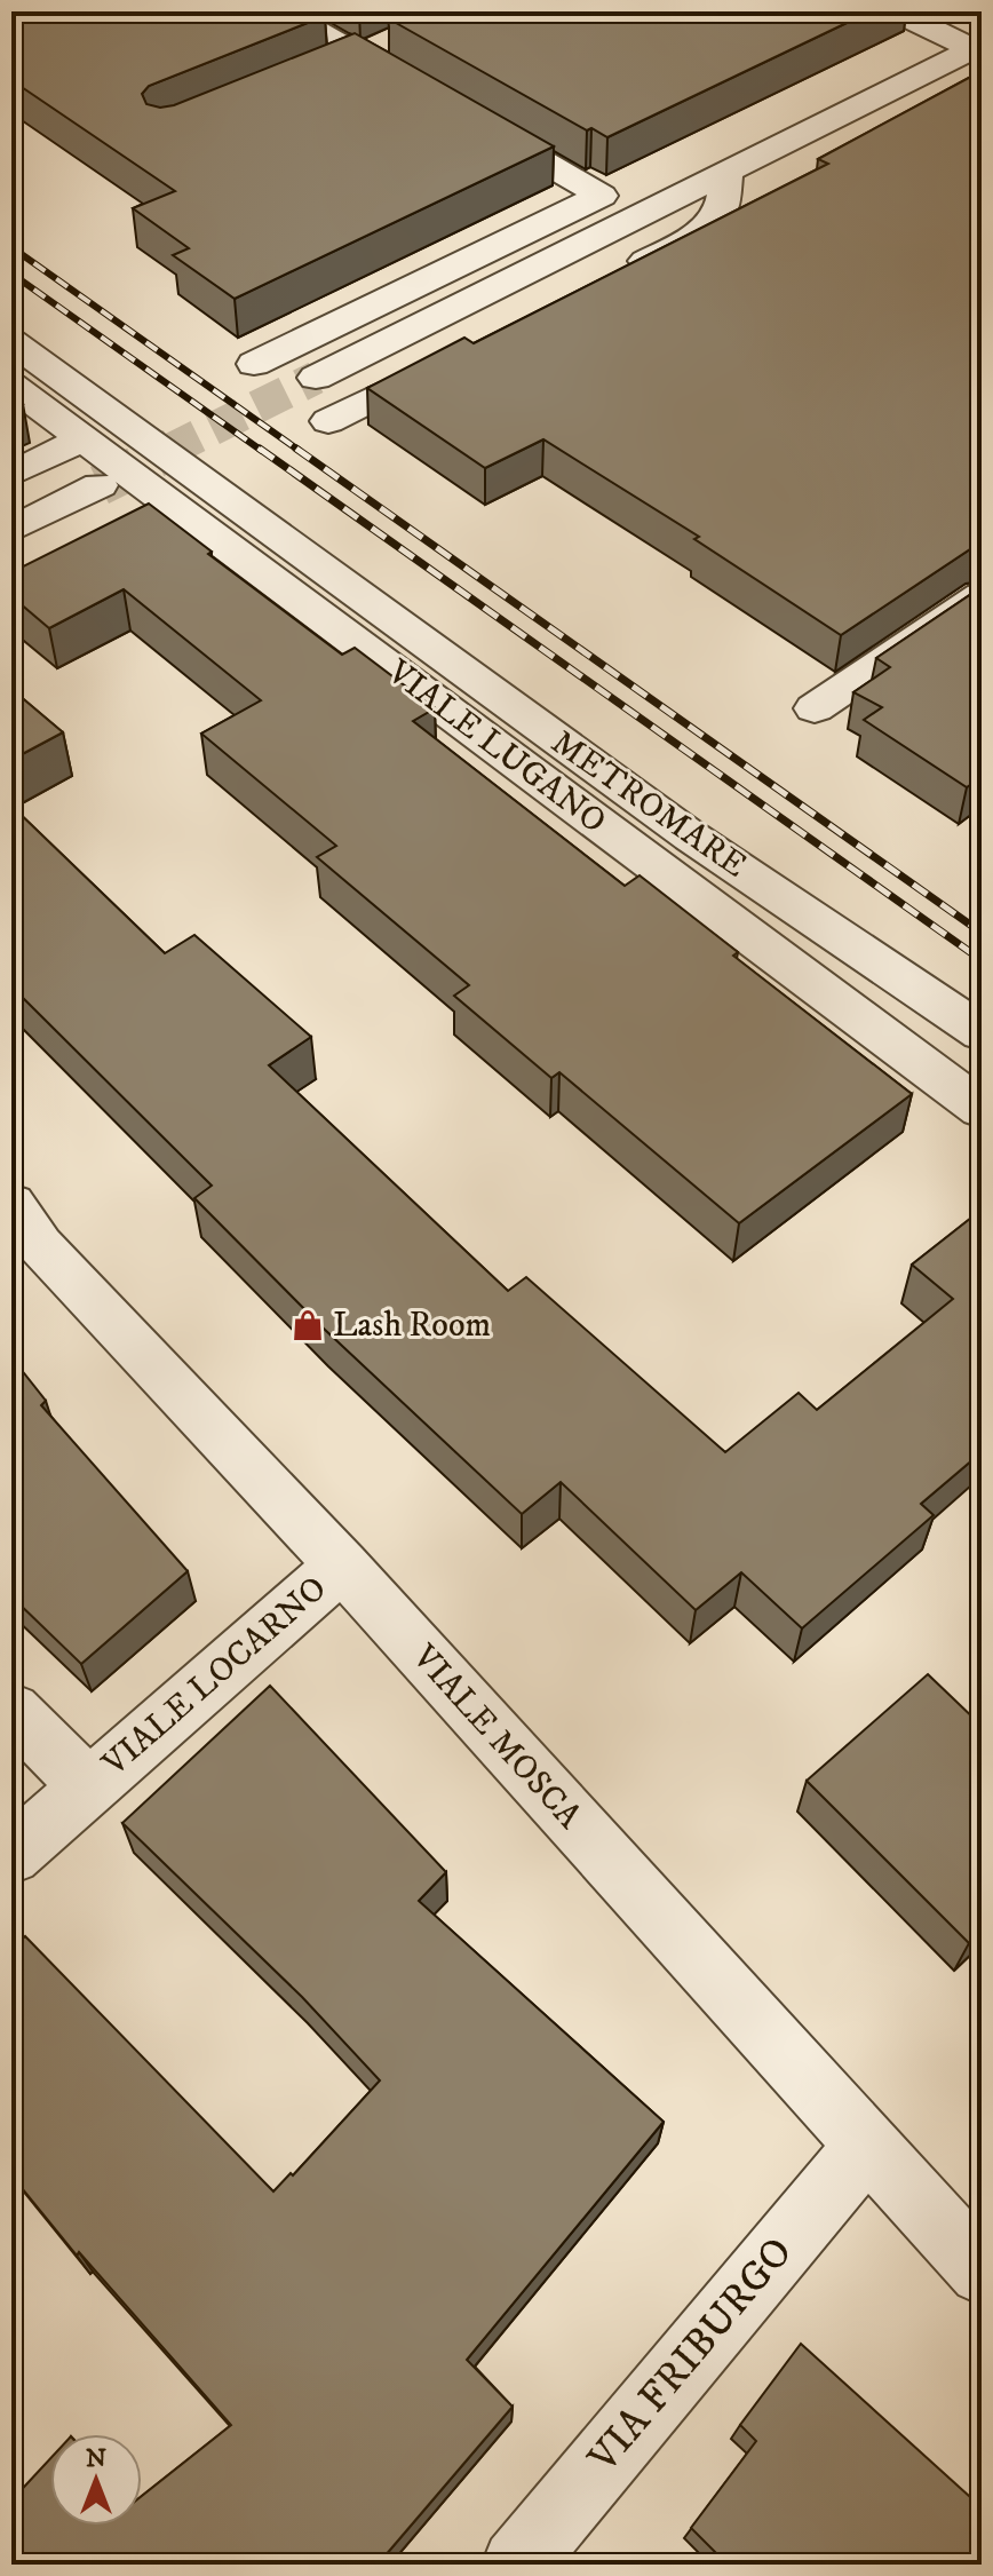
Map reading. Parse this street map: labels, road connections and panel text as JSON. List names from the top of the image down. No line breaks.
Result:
{"streets":{"street":["VIALE LUGANO","METROMARE","VIALE LOCARNO","VIALE MOSCA","VIA FRIBURGO"]},"crossings":[["VIALE LOCARNO","VIALE MOSCA"],["VIALE MOSCA","VIA FRIBURGO"]],"places":{"shop":["Lash Room"]},"north":"top"}
